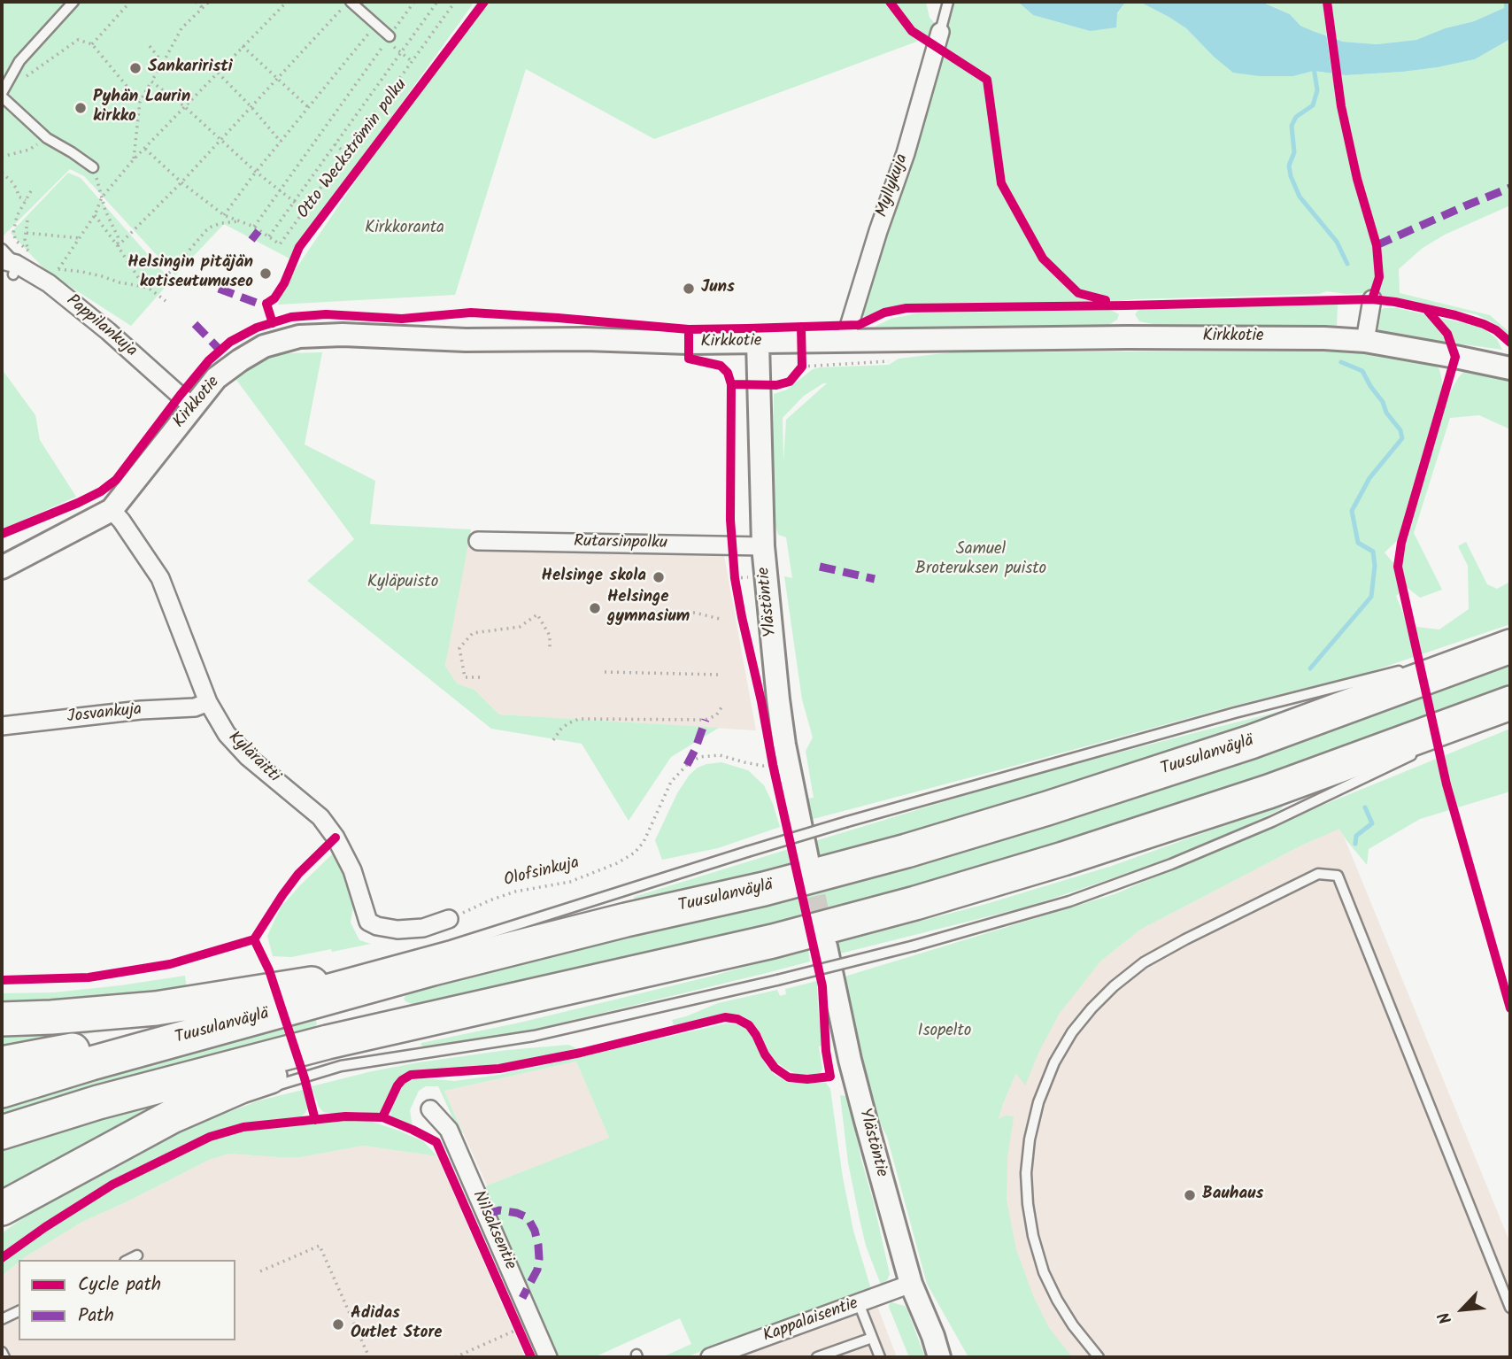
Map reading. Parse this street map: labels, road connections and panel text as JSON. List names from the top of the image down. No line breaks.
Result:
{"streets":{"highway":["Tuusulanväylä"],"street":["Myllykuja","Pappilankuja","Kirkkotie","Rutarsinpolku","Ylästöntie","Josvankuja","Kyläraitti","Nilsaksentie","Kappalaisentie"],"path":["Olofsinkuja"],"cycle path":["Otto Weckströmin polku"]},"crossings":[["Myllykuja","Kirkkotie"],["Pappilankuja","Kirkkotie"],["Kirkkotie","Ylästöntie"],["Kirkkotie","Kyläraitti"],["Rutarsinpolku","Ylästöntie"],["Ylästöntie","Kappalaisentie"],["Josvankuja","Kyläraitti"],["Kyläraitti","Olofsinkuja"]],"parks":["Kirkkoranta","Samuel Broteruksen puisto","Kyläpuisto","Isopelto"],"places":["Sankariristi","Pyhän Laurin kirkko","Helsingin pitäjän kotiseutumuseo","Juns","Helsinge skola","Helsinge gymnasium","Bauhaus","Adidas Outlet Store"],"legend":["Cycle path","Path"],"north":"bottom left"}
